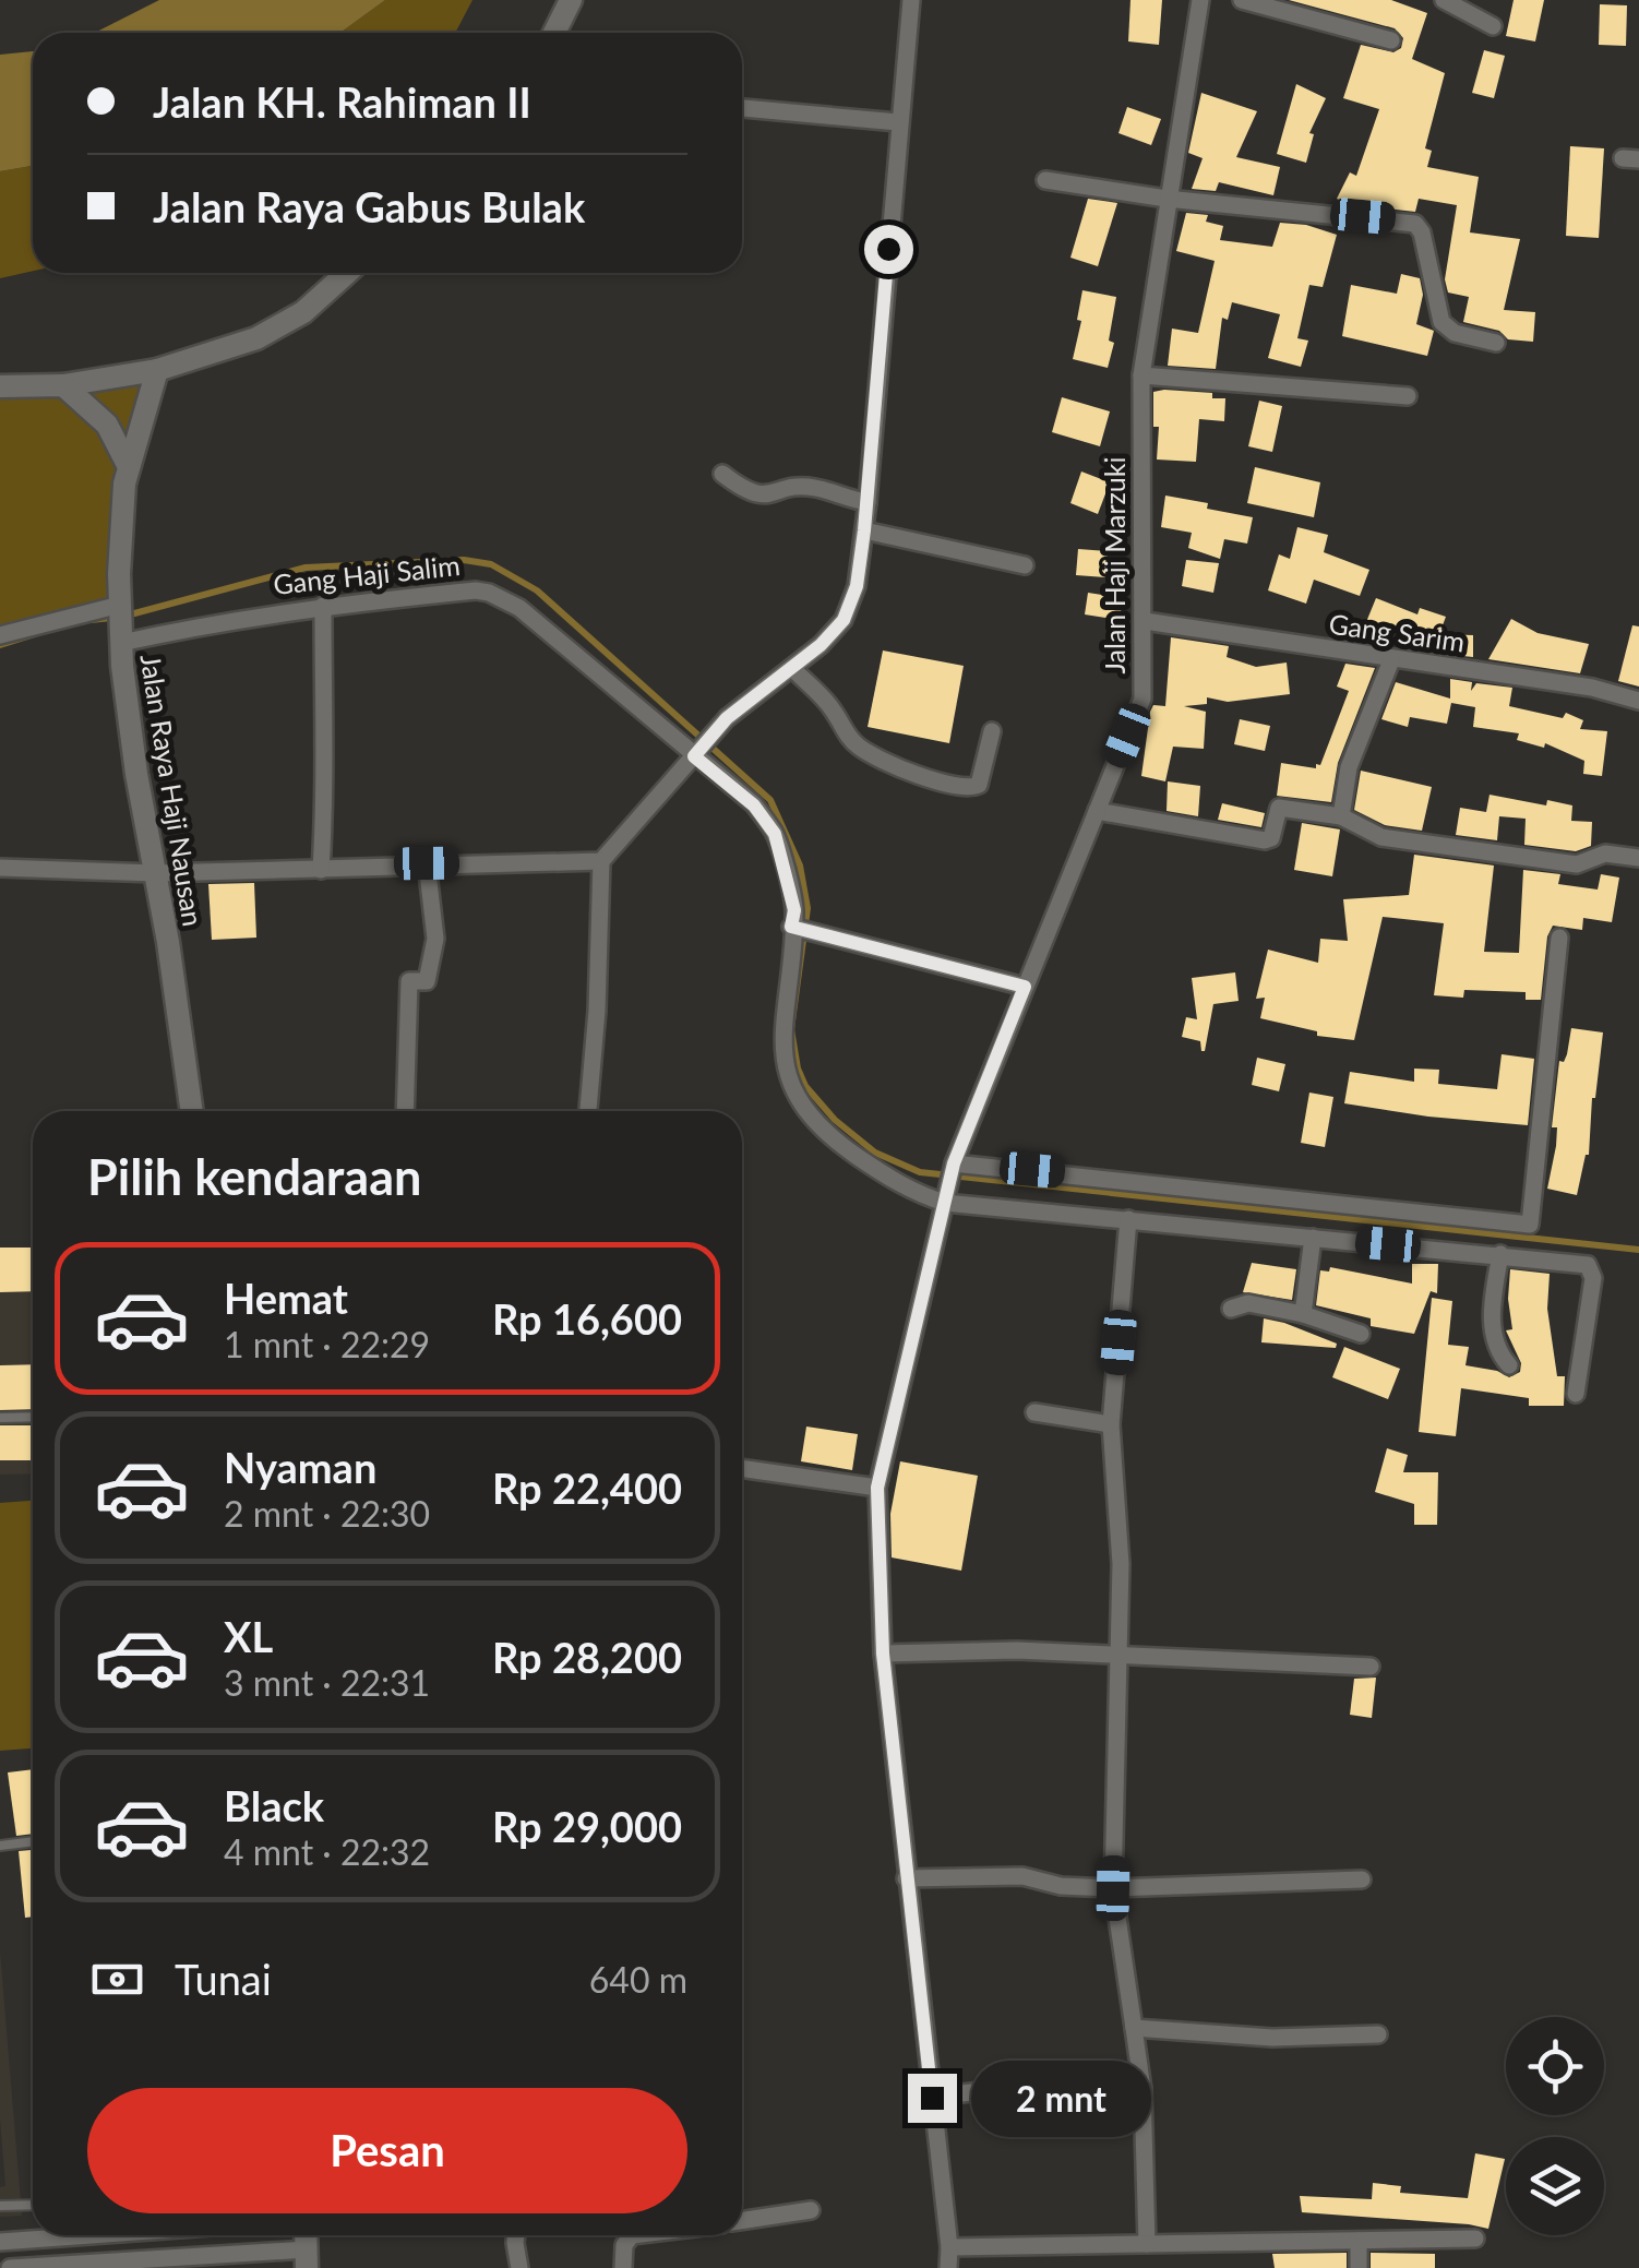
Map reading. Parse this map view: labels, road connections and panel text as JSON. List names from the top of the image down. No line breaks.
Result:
{"streets":{"street":["Jalan Haji Marzuki","Gang Haji Salim","Gang Sarim","Jalan Raya Haji Nausan"]},"crossings":[["Jalan Haji Marzuki","Gang Haji Salim"],["Jalan Haji Marzuki","Gang Sarim"],["Gang Haji Salim","Jalan Raya Haji Nausan"]],"page":{"banner":["Jalan KH. Rahiman II","Jalan Raya Gabus Bulak"],"heading":"Pilih kendaraan","list":[{"name":"Hemat","note":"1 mnt · 22:29","value":"Rp 16,600"},{"name":"Nyaman","note":"2 mnt · 22:30","value":"Rp 22,400"},{"name":"XL","note":"3 mnt · 22:31","value":"Rp 28,200"},{"name":"Black","note":"4 mnt · 22:32","value":"Rp 29,000"}],"pay":["Tunai","640 m"],"bubble":"2 mnt","buttons":"Pesan"}}
